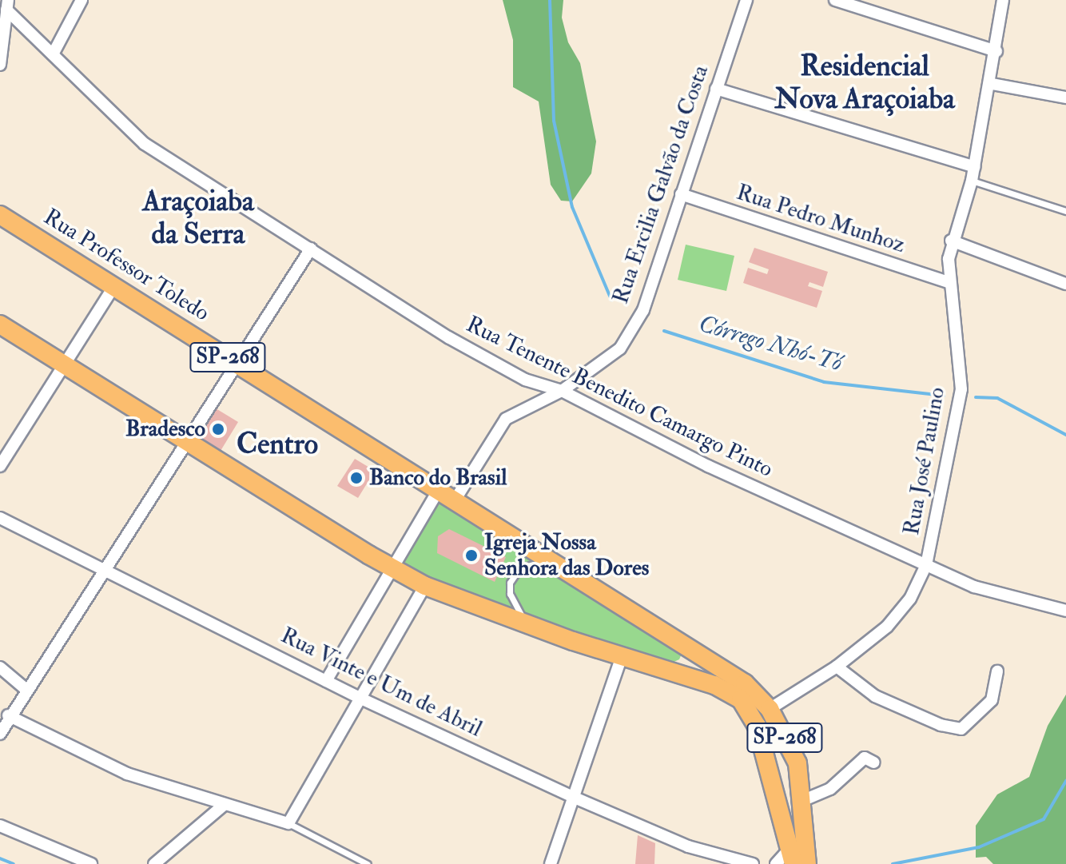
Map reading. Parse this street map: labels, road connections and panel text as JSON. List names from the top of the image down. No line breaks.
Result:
{"streets":{"main road":["Rua Professor Toledo","SP-268"],"street":["Rua Ercilia Galvão da Costa","Rua Pedro Munhoz","Rua Tenente Benedito Camargo Pinto","Rua José Paulino","Rua Vinte e Um de Abril"]},"crossings":[["Rua Ercilia Galvão da Costa","Rua Pedro Munhoz"],["Rua Ercilia Galvão da Costa","Rua Professor Toledo"],["Rua Ercilia Galvão da Costa","SP-268"],["Rua Ercilia Galvão da Costa","Rua Tenente Benedito Camargo Pinto"],["Rua Pedro Munhoz","Rua José Paulino"],["Rua Professor Toledo","SP-268"],["SP-268","Rua José Paulino"],["Rua Tenente Benedito Camargo Pinto","Rua José Paulino"]],"districts":["Residencial Nova Araçoiaba","Araçoiaba da Serra","Centro"],"water":["Córrego Nhó-Tó"],"places":["Bradesco","Banco do Brasil","Igreja Nossa Senhora das Dores"]}
